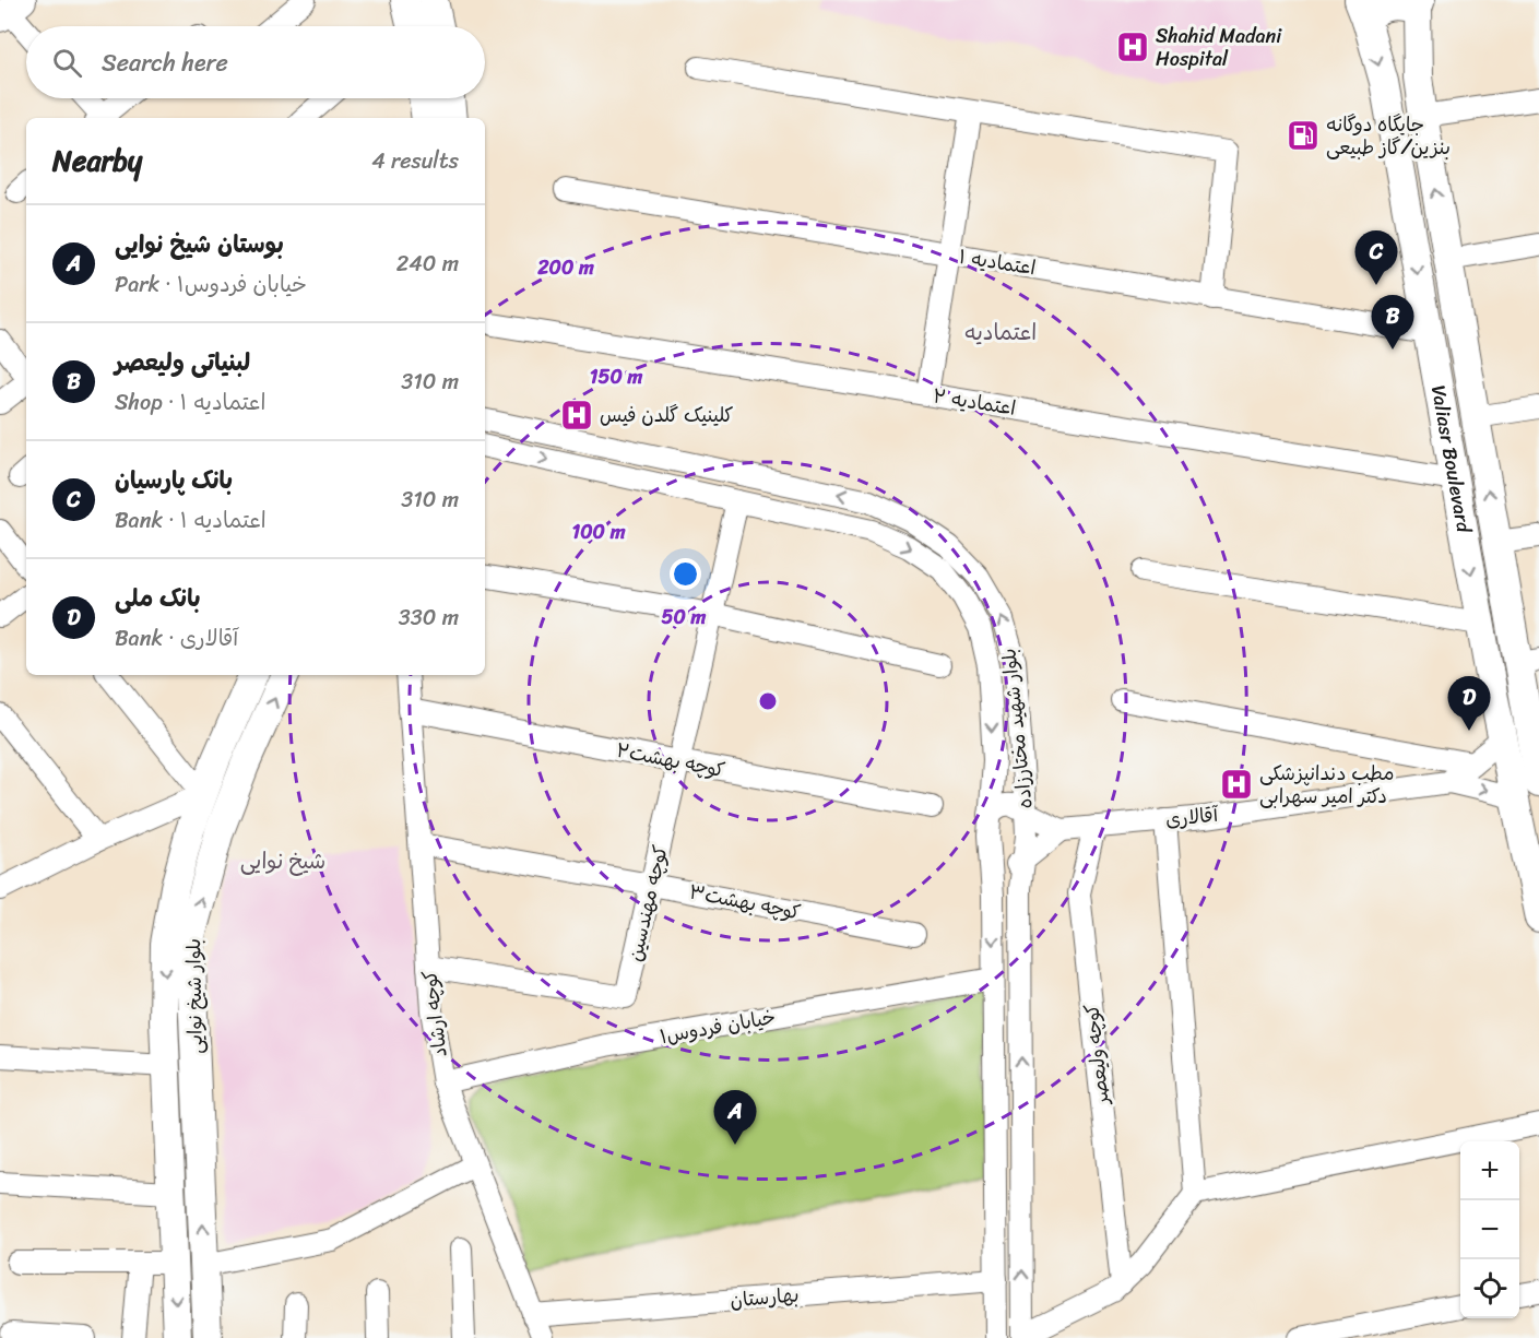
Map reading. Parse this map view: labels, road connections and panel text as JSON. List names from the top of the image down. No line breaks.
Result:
{"streets":{"main road":["Valiasr Boulevard","بلوار شیخ نوایی"],"street":["اعتمادیه ۱","اعتمادیه ۲","بلوار شهید مختارزاده","کوچه بهشت۲","آقالاری","کوچه بهشت۳","کوچه مهندسین","کوچه ارشاد","خیابان فردوس۱","کوچه ولیعصر","بهارستان"]},"crossings":[["اعتمادیه ۱","Valiasr Boulevard"],["اعتمادیه ۲","Valiasr Boulevard"],["بلوار شهید مختارزاده","کوچه مهندسین"],["بلوار شهید مختارزاده","خیابان فردوس۱"],["بلوار شهید مختارزاده","بهارستان"],["کوچه بهشت۲","کوچه مهندسین"],["کوچه بهشت۲","کوچه ارشاد"],["آقالاری","کوچه ولیعصر"],["کوچه بهشت۳","کوچه مهندسین"],["کوچه بهشت۳","کوچه ارشاد"],["کوچه مهندسین","کوچه ارشاد"],["کوچه ارشاد","خیابان فردوس۱"],["کوچه ارشاد","بهارستان"]],"districts":["اعتمادیه","شیخ نوایی"],"places":{"hospital":["Shahid Madani Hospital","کلینیک گلدن فیس","مطب دندانپزشکی دکتر امیر سهرابی"],"fuel station":["جایگاه دوگانه بنزین/گاز طبیعی"]},"page":{"search":"Search here","heading":["Nearby","4 results"],"list":[{"mark":"A","name":"بوستان شیخ نوایی","note":"Park · خیابان فردوس۱","value":"240 m"},{"mark":"B","name":"لبنیاتی ولیعصر","note":"Shop · اعتمادیه ۱","value":"310 m"},{"mark":"C","name":"بانک پارسیان","note":"Bank · اعتمادیه ۱","value":"310 m"},{"mark":"D","name":"بانک ملی","note":"Bank · آقالاری","value":"330 m"}],"pins":["C","B","D","A"],"map_buttons":["+","−"]},"rings":["200 m","150 m","100 m","50 m"]}
